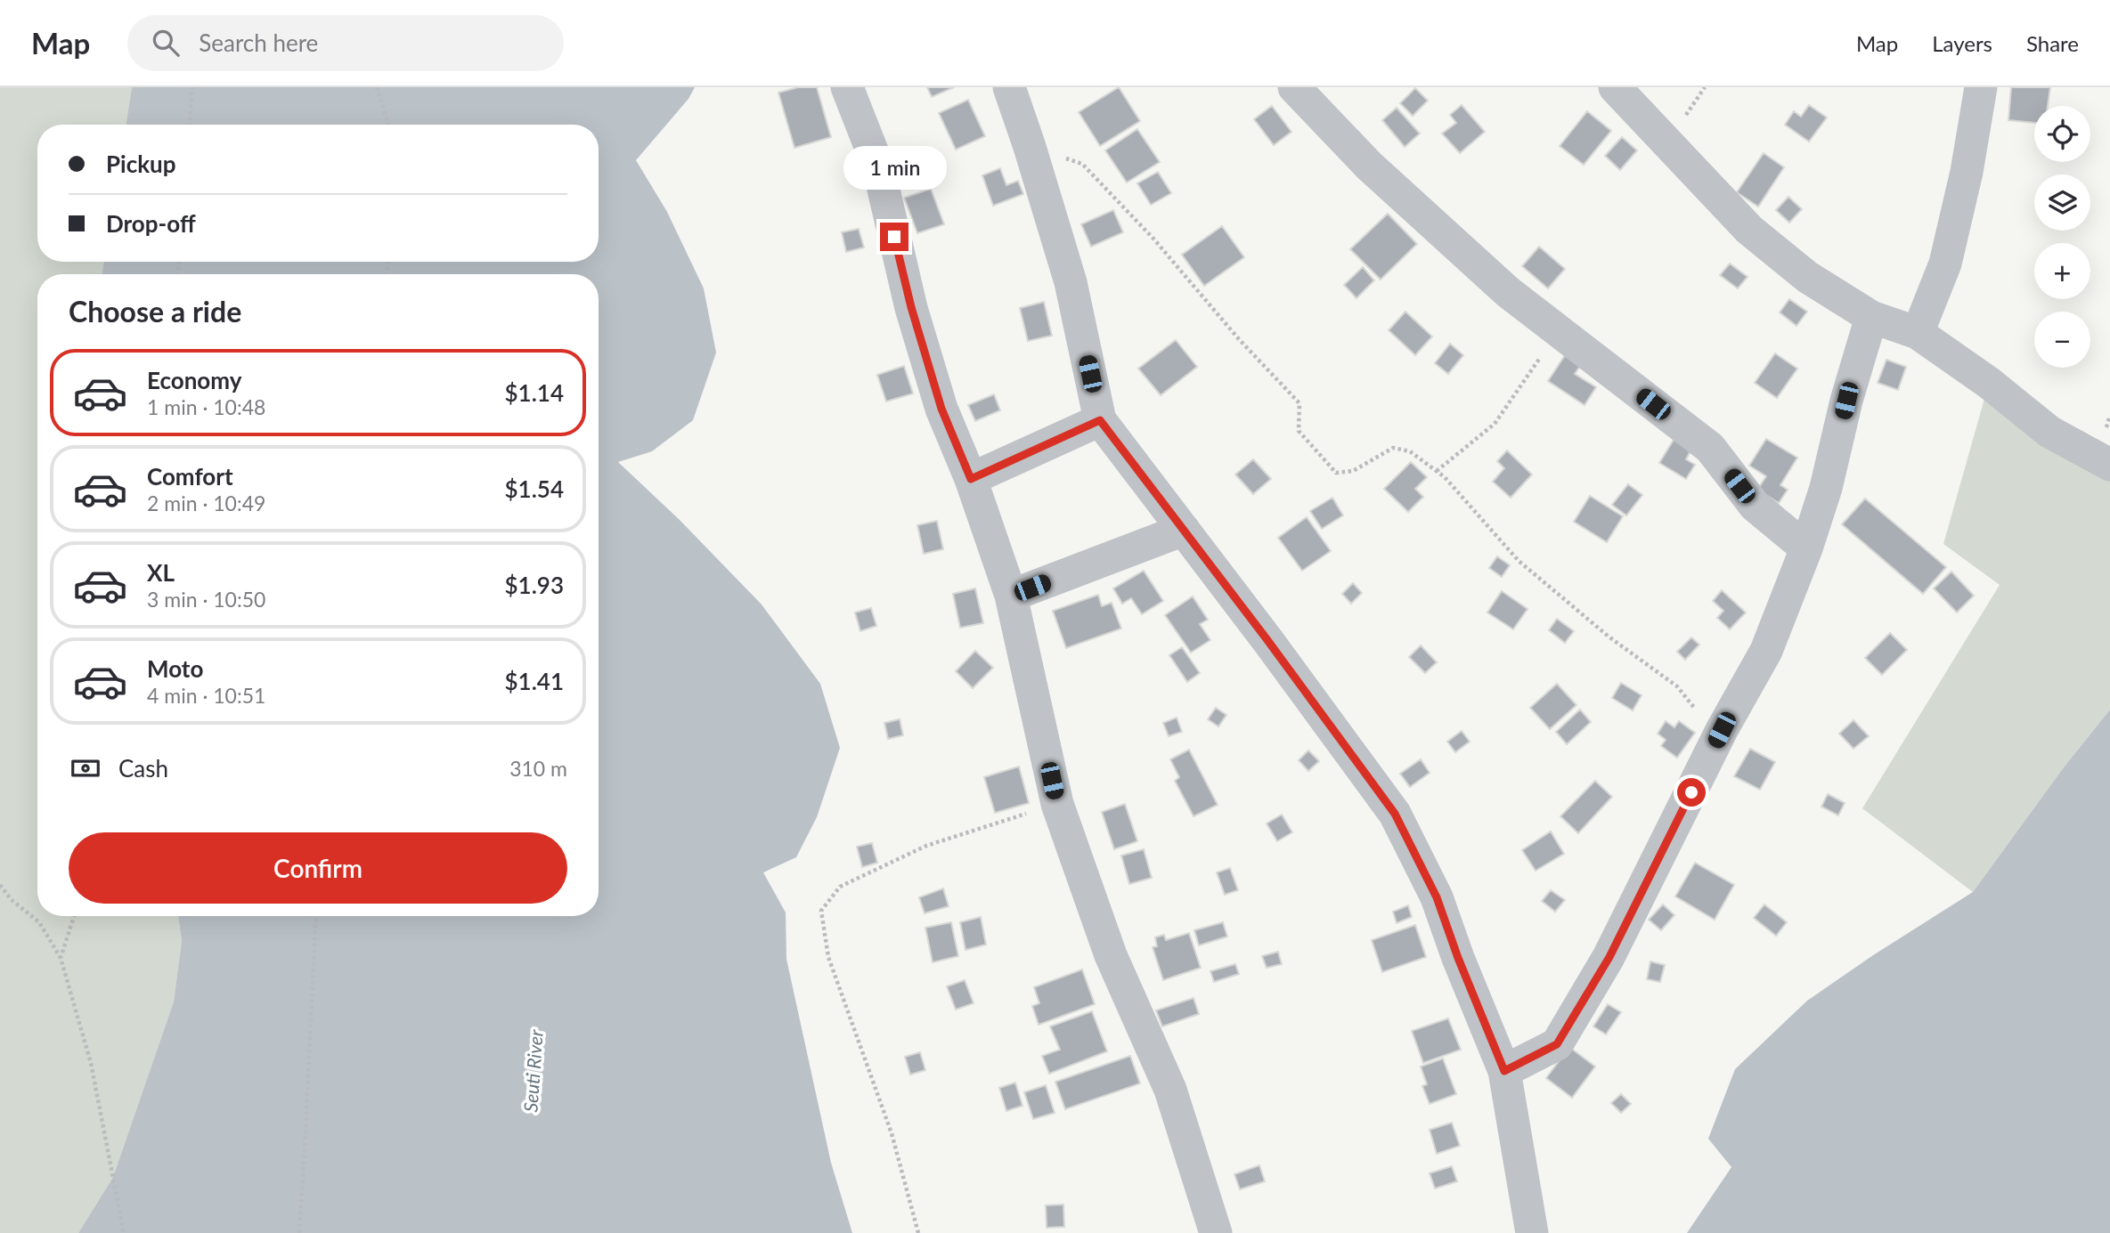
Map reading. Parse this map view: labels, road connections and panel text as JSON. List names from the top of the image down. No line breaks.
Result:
{"water":["Seuti River"],"page":{"header":"Map","search":"Search here","nav":["Map","Layers","Share"],"map_buttons":["+","−"],"banner":["Pickup","Drop-off"],"bubble":"1 min","heading":"Choose a ride","list":[{"name":"Economy","note":"1 min · 10:48","value":"$1.14"},{"name":"Comfort","note":"2 min · 10:49","value":"$1.54"},{"name":"XL","note":"3 min · 10:50","value":"$1.93"},{"name":"Moto","note":"4 min · 10:51","value":"$1.41"}],"pay":["Cash","310 m"],"buttons":"Confirm"}}
